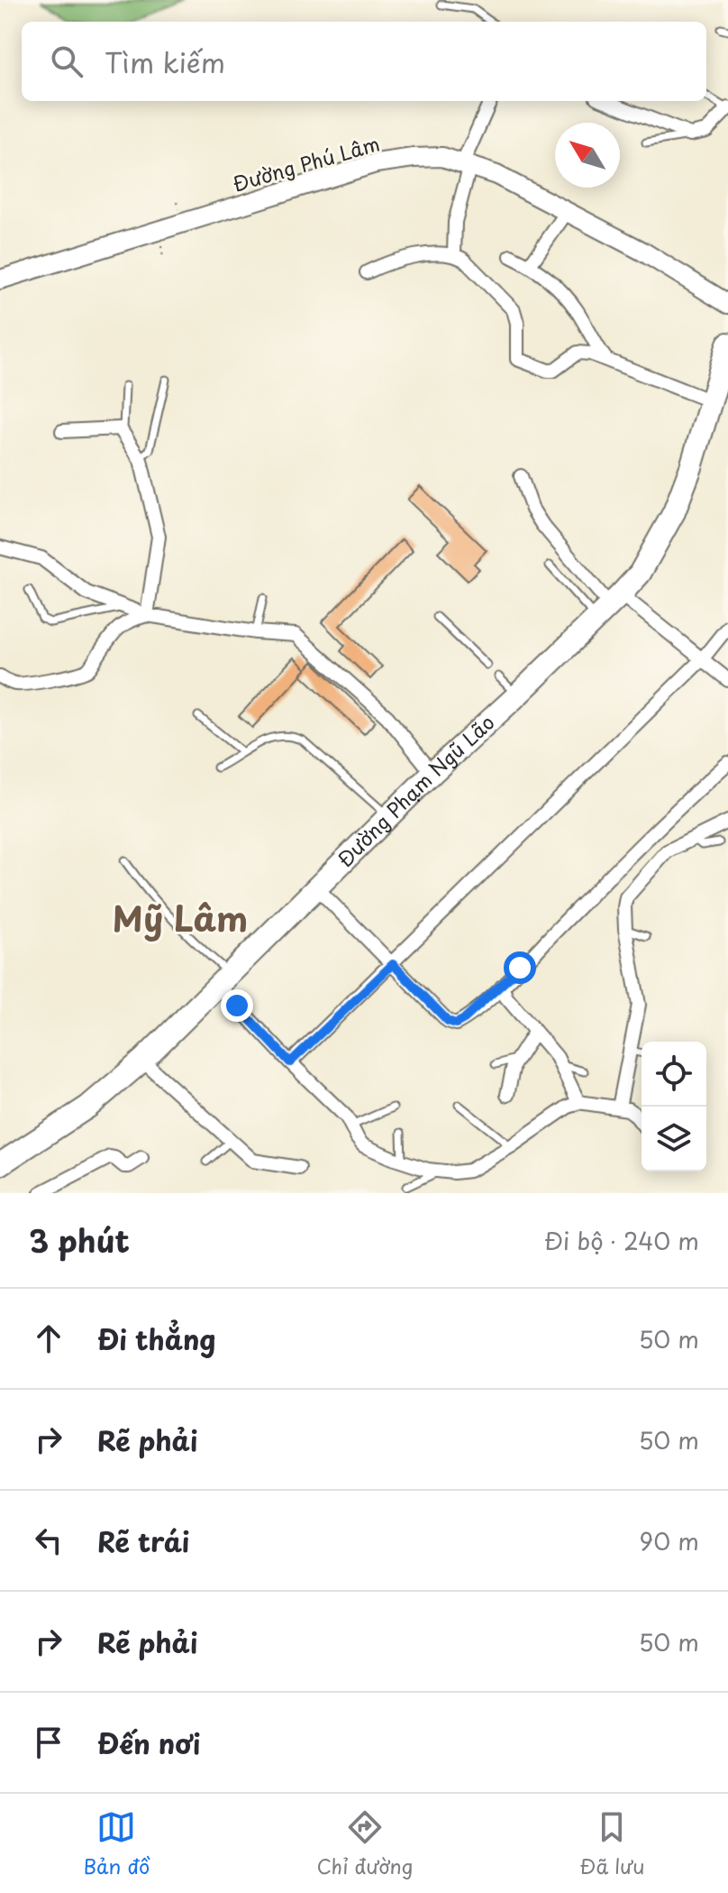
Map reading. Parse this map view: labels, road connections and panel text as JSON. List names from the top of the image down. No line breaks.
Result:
{"streets":{"highway":["Đường Phạm Ngũ Lão"],"main road":["Đường Phú Lâm"]},"districts":["Mỹ Lâm"],"north":"top left","page":{"search":"Tìm kiếm","heading":["3 phút","Đi bộ · 240 m"],"list":[["Đi thẳng","50 m"],["Rẽ phải","50 m"],["Rẽ trái","90 m"],["Rẽ phải","50 m"],"Đến nơi"],"nav":["Bản đồ","Chỉ đường","Đã lưu"]}}
